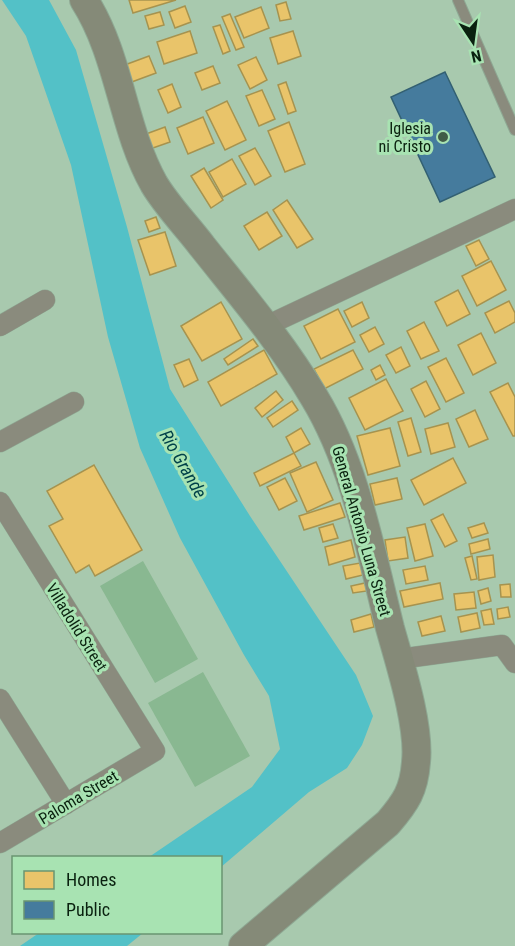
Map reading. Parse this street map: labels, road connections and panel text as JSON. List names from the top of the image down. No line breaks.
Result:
{"streets":{"main road":["General Antonio Luna Street"],"street":["Villadolid Street","Paloma Street"]},"crossings":[["Villadolid Street","Paloma Street"]],"water":["Rio Grande"],"places":["Iglesia ni Cristo"],"legend":["Homes","Public"],"north":"bottom"}
